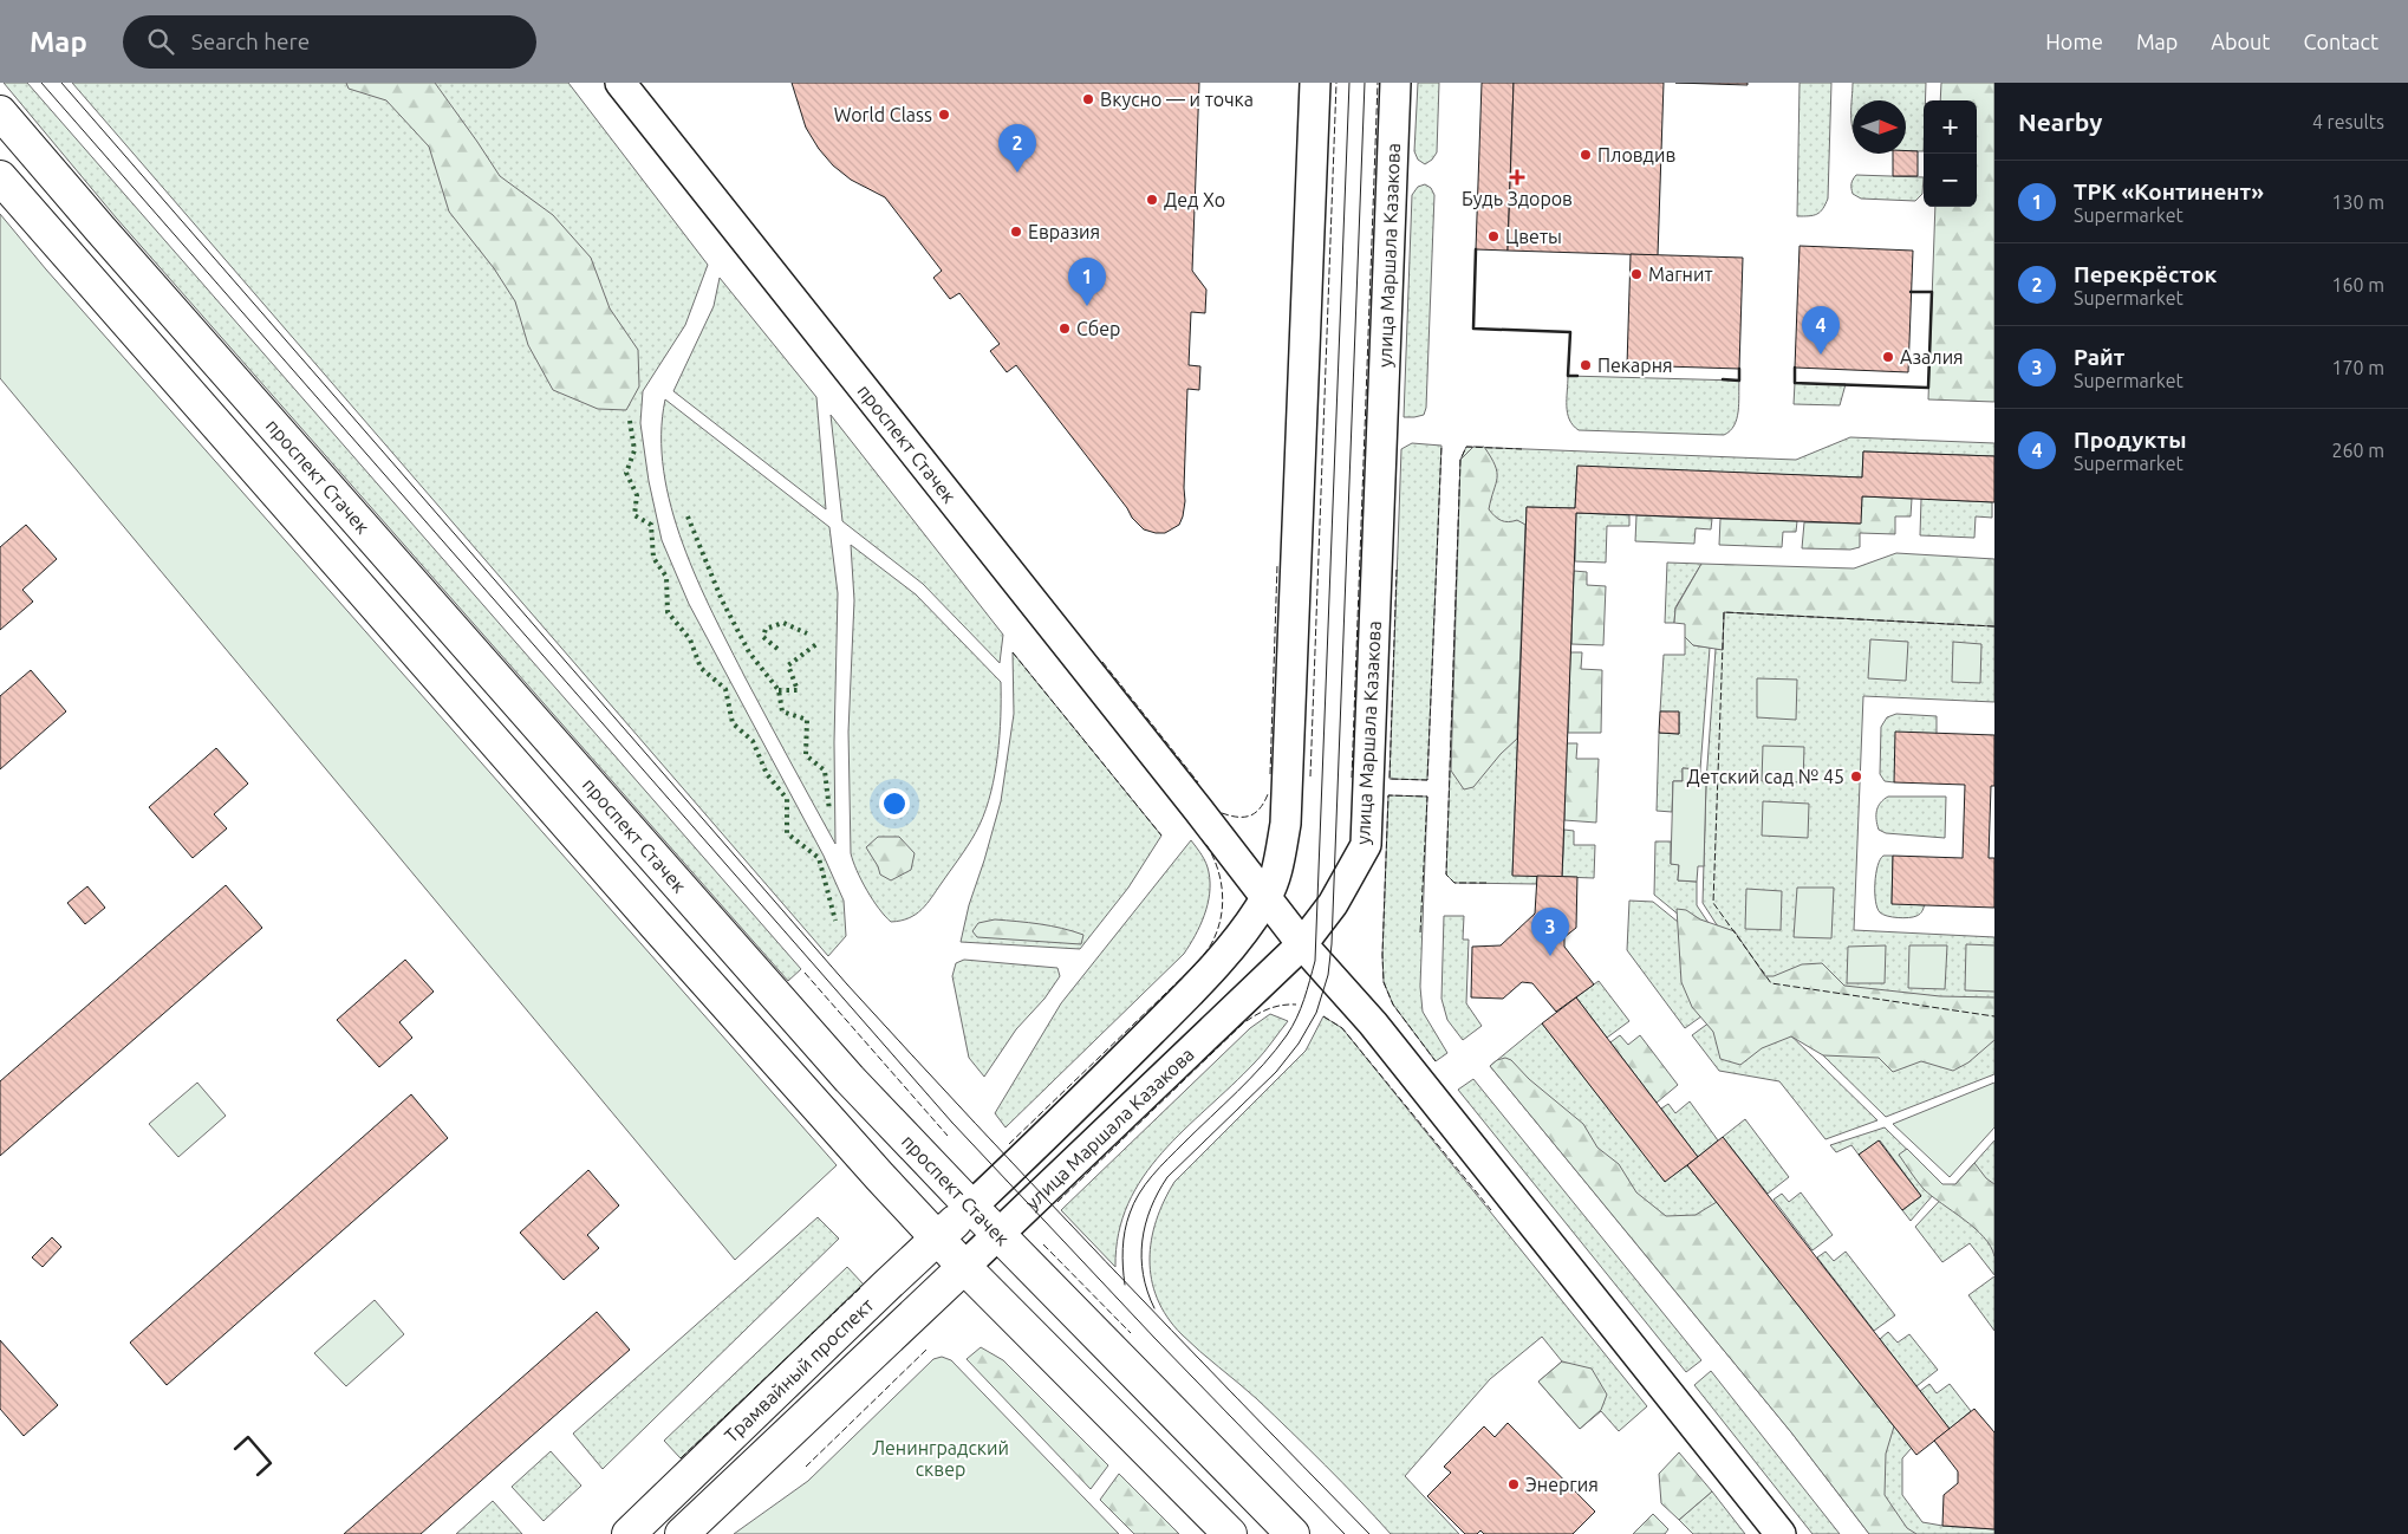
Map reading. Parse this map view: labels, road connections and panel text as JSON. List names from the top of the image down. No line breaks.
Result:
{"streets":{"main road":["проспект Стачек","Трамвайный проспект"],"street":["улица Маршала Казакова"]},"crossings":[["улица Маршала Казакова","проспект Стачек"],["улица Маршала Казакова","Трамвайный проспект"],["проспект Стачек","Трамвайный проспект"]],"parks":["Ленинградский сквер"],"places":{"other":["Вкусно — и точка","World Class","Пловдив","Дед Хо","Евразия","Цветы","Магнит","Сбер","Азалия","Пекарня","Детский сад № 45","Энергия"],"health":["Будь Здоров"]},"north":"right","page":{"header":"Map","search":"Search here","nav":["Home","Map","About","Contact"],"heading":["Nearby","4 results"],"map_buttons":["+","−"],"pins":["2","1","4","3"],"list":[{"mark":"1","name":"ТРК «Континент»","note":"Supermarket","value":"130 m"},{"mark":"2","name":"Перекрёсток","note":"Supermarket","value":"160 m"},{"mark":"3","name":"Райт","note":"Supermarket","value":"170 m"},{"mark":"4","name":"Продукты","note":"Supermarket","value":"260 m"}]}}
